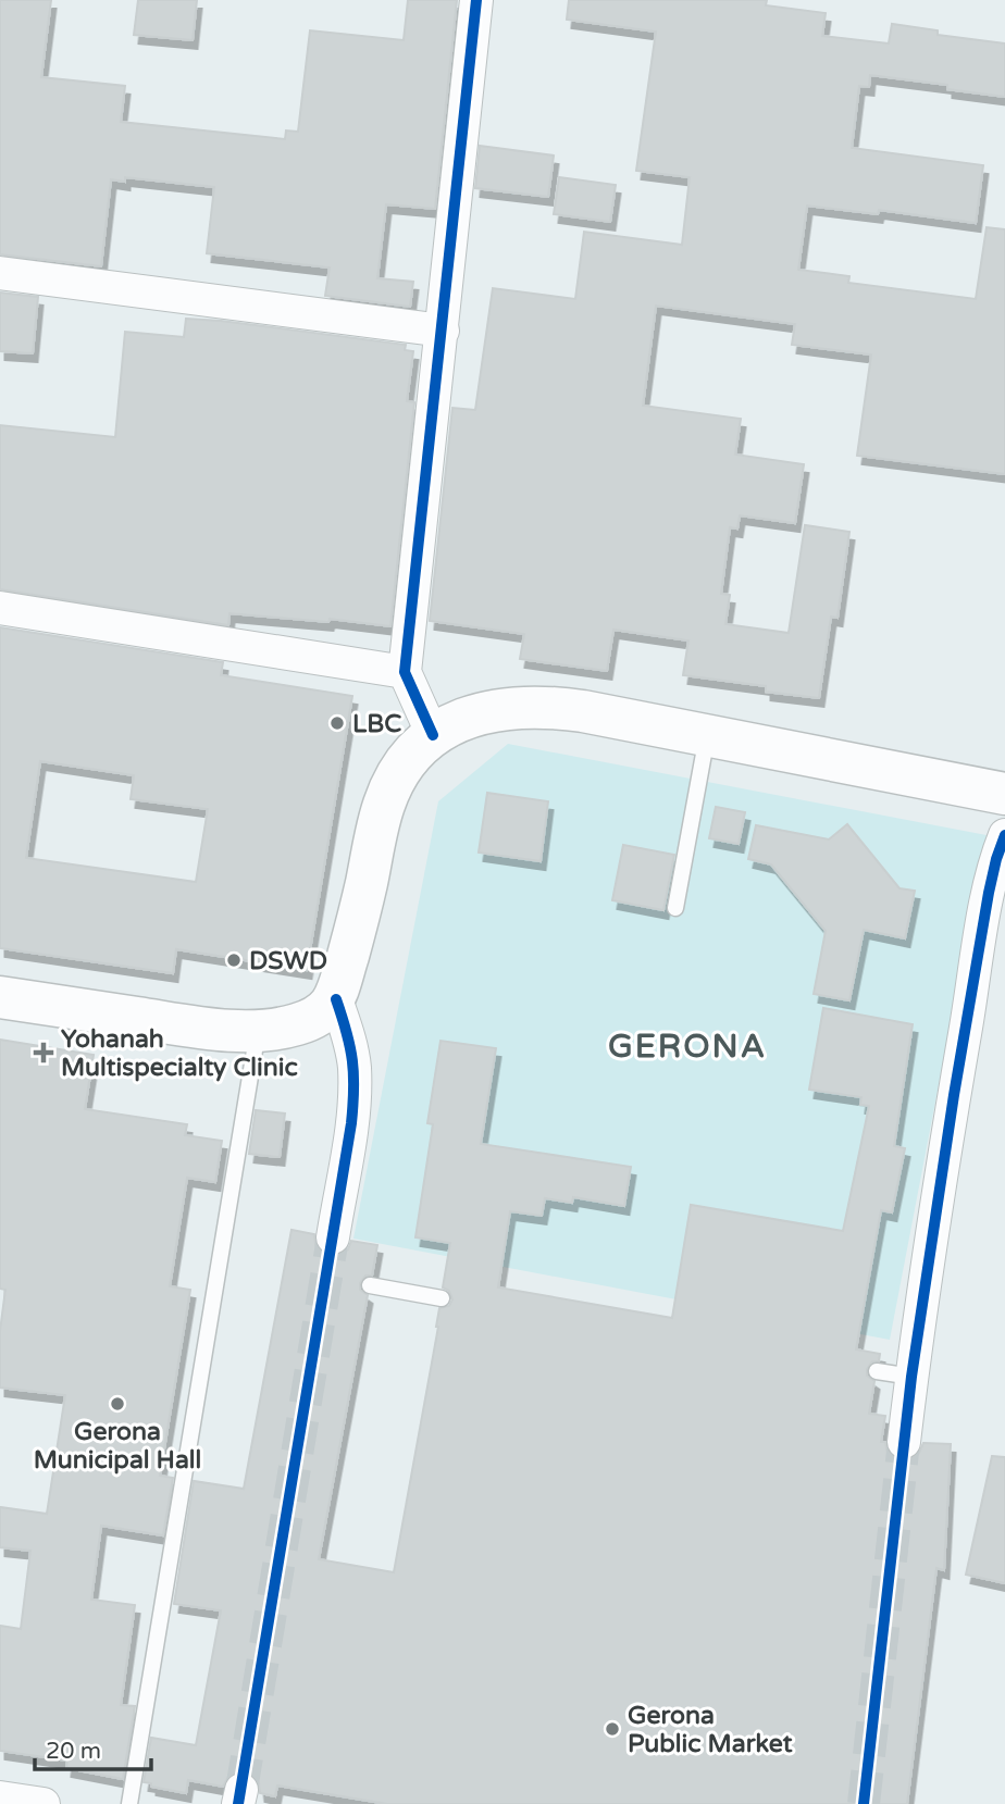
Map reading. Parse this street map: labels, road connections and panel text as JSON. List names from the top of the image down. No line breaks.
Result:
{"districts":["GERONA"],"places":{"other":["LBC","DSWD","Gerona Municipal Hall","Gerona Public Market"],"health":["Yohanah Multispecialty Clinic"]},"scale_bar":"20 m"}
